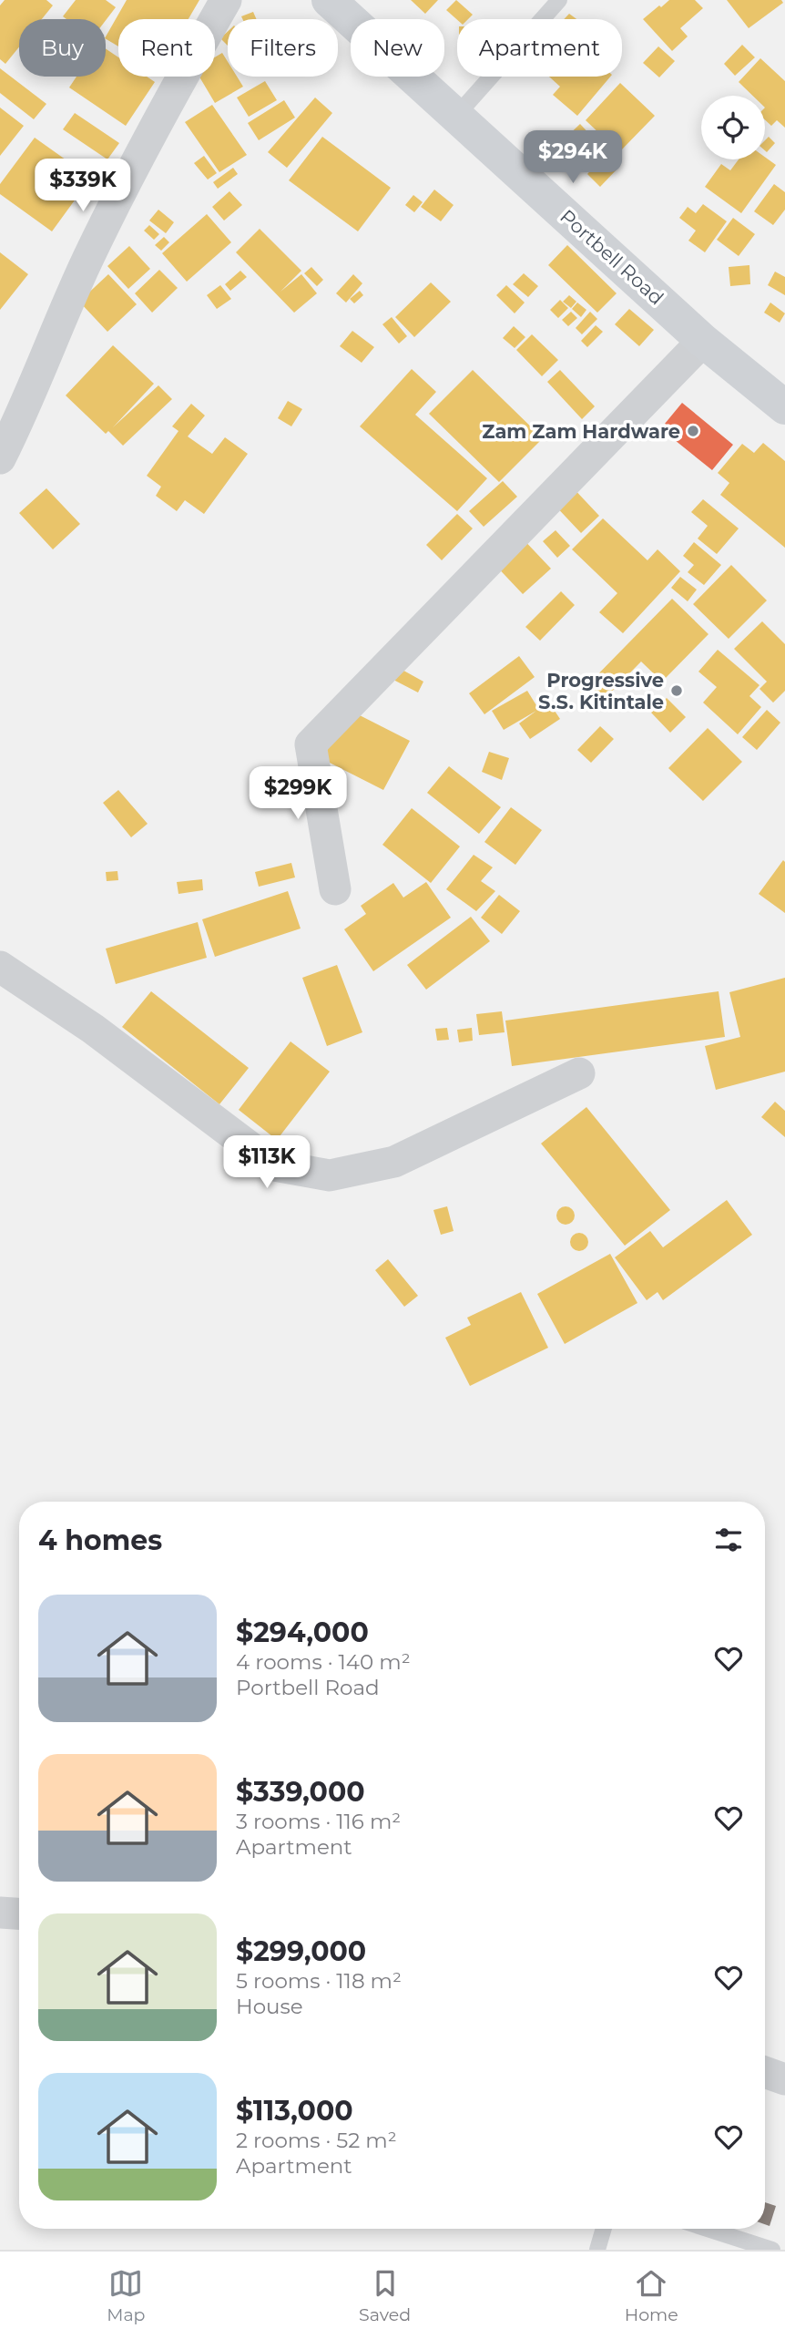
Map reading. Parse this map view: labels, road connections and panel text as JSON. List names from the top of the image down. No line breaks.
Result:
{"streets":{"main road":["Portbell Road"]},"places":["Zam Zam Hardware","Progressive S.S. Kitintale"],"page":{"chip":["Buy","Rent","Filters","New","Apartment"],"price":["$294K","$339K","$299K","$113K"],"heading":"4 homes","list":[{"name":"$294,000","note":"4 rooms · 140 m² · Portbell Road"},{"name":"$339,000","note":"3 rooms · 116 m² · Apartment"},{"name":"$299,000","note":"5 rooms · 118 m² · House"},{"name":"$113,000","note":"2 rooms · 52 m² · Apartment"}],"tabs":["Map","Saved","Home"]}}
